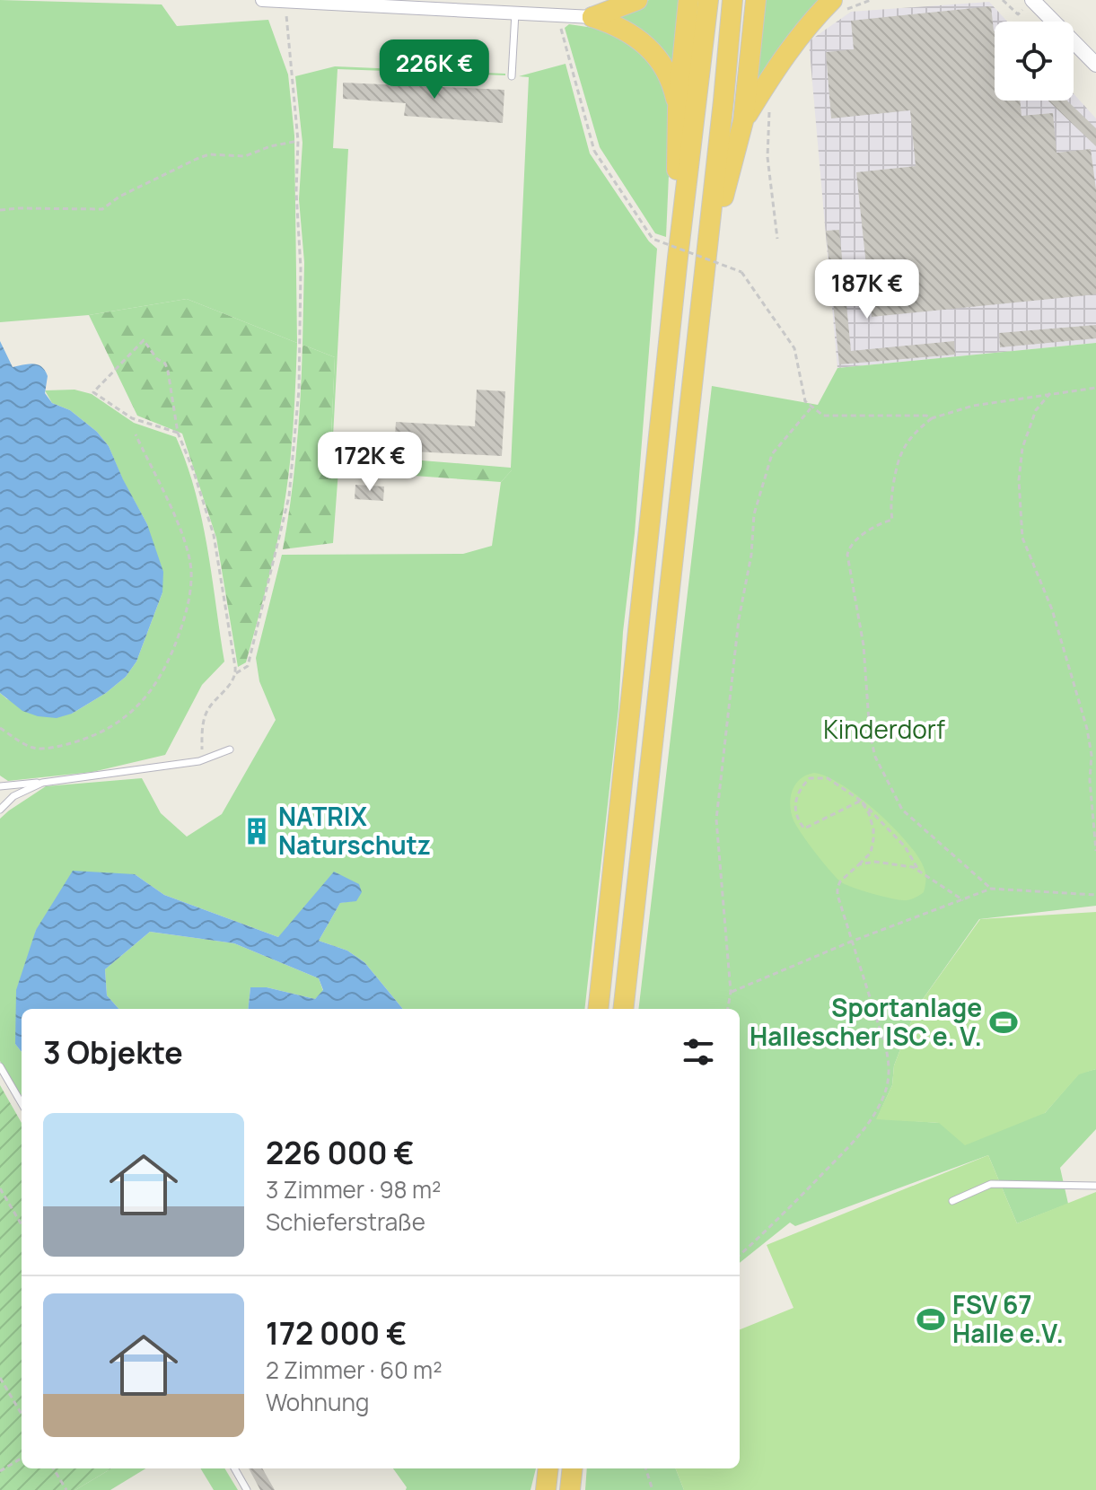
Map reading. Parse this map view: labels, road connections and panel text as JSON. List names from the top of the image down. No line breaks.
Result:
{"parks":["Kinderdorf"],"places":{"building":["NATRIX Naturschutz"],"sports":["Sportanlage Hallescher ISC e. V.","FSV 67 Halle e.V."]},"page":{"price":["226K €","187K €","172K €"],"heading":"3 Objekte","list":[{"name":"226 000 €","note":"3 Zimmer · 98 m² · Schieferstraße"},{"name":"172 000 €","note":"2 Zimmer · 60 m² · Wohnung"}]}}
